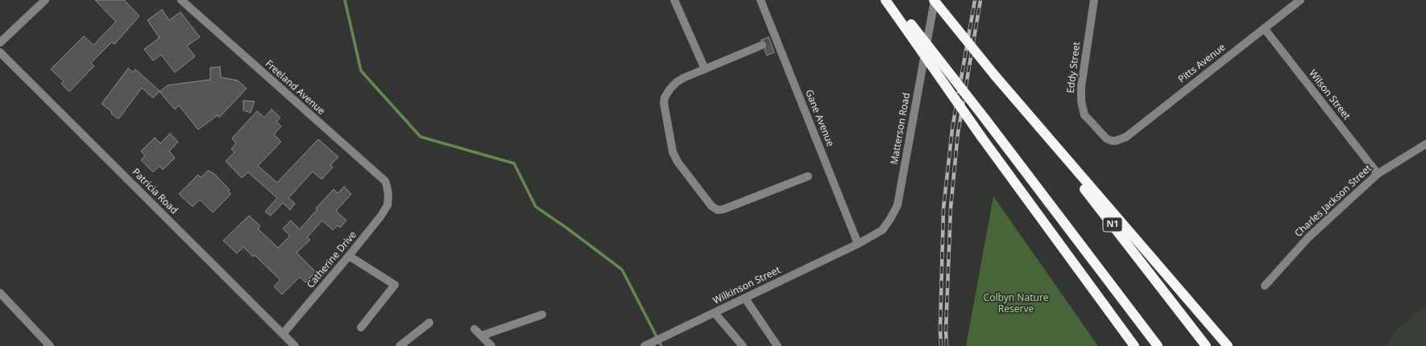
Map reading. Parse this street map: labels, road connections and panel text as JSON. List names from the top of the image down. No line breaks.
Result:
{"streets":{"highway":["N1"],"street":["Pitts Avenue","Eddy Street","Freeland Avenue","Wilson Street","Gane Avenue","Matterson Road","Patricia Road","Charles Jackson Street","Catherine Drive","Wilkinson Street"]},"crossings":[["Pitts Avenue","Eddy Street"],["Pitts Avenue","Wilson Street"],["Freeland Avenue","Catherine Drive"],["Wilson Street","Charles Jackson Street"],["Gane Avenue","Matterson Road"],["Gane Avenue","Wilkinson Street"],["Matterson Road","N1"],["Matterson Road","Wilkinson Street"],["Patricia Road","Catherine Drive"]],"parks":["Colbyn Nature Reserve"]}
